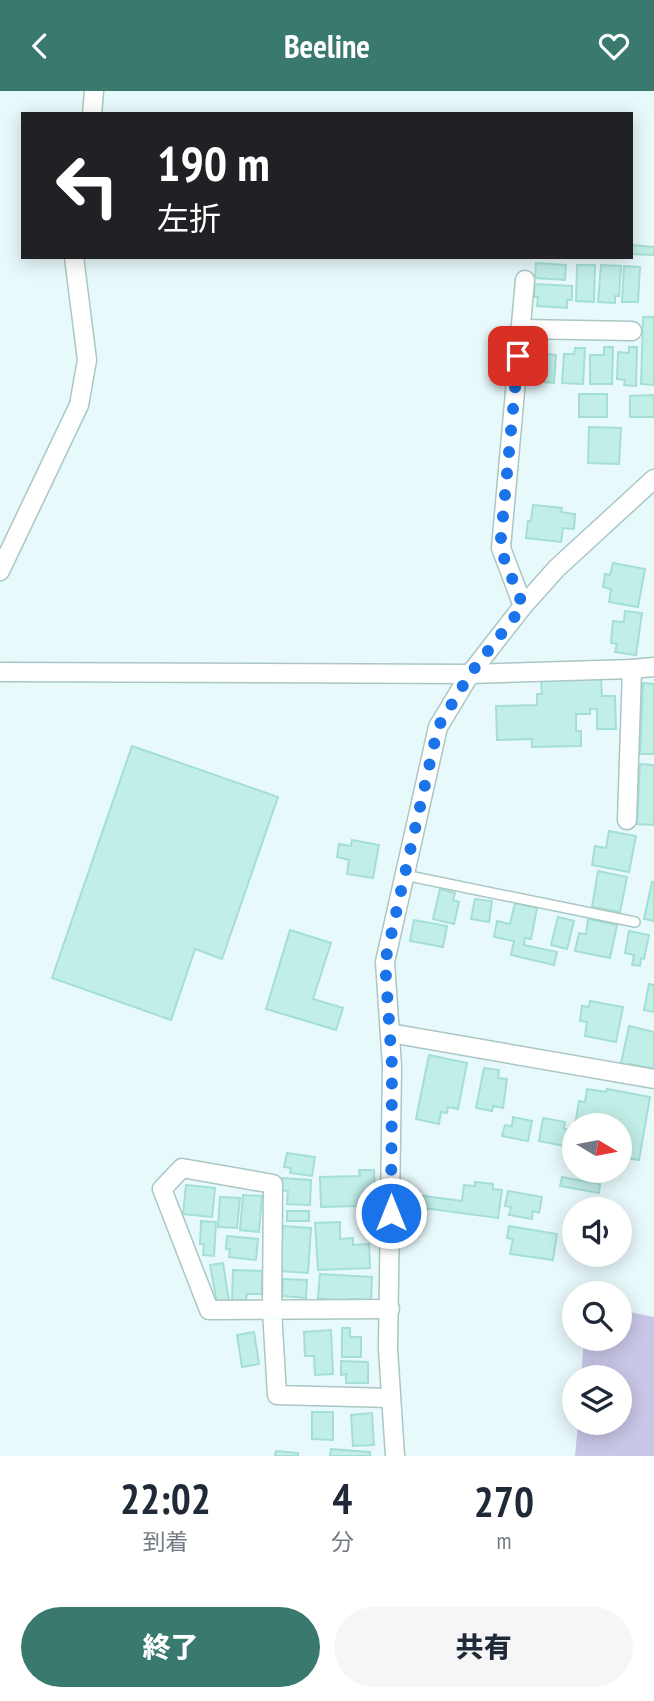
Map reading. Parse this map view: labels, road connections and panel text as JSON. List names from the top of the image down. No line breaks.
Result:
{"north":"right","page":{"header":"Beeline","turn":["190 m","左折"],"eta":["22:02","到着","4","分","270","m"],"buttons":["終了","共有"]}}
